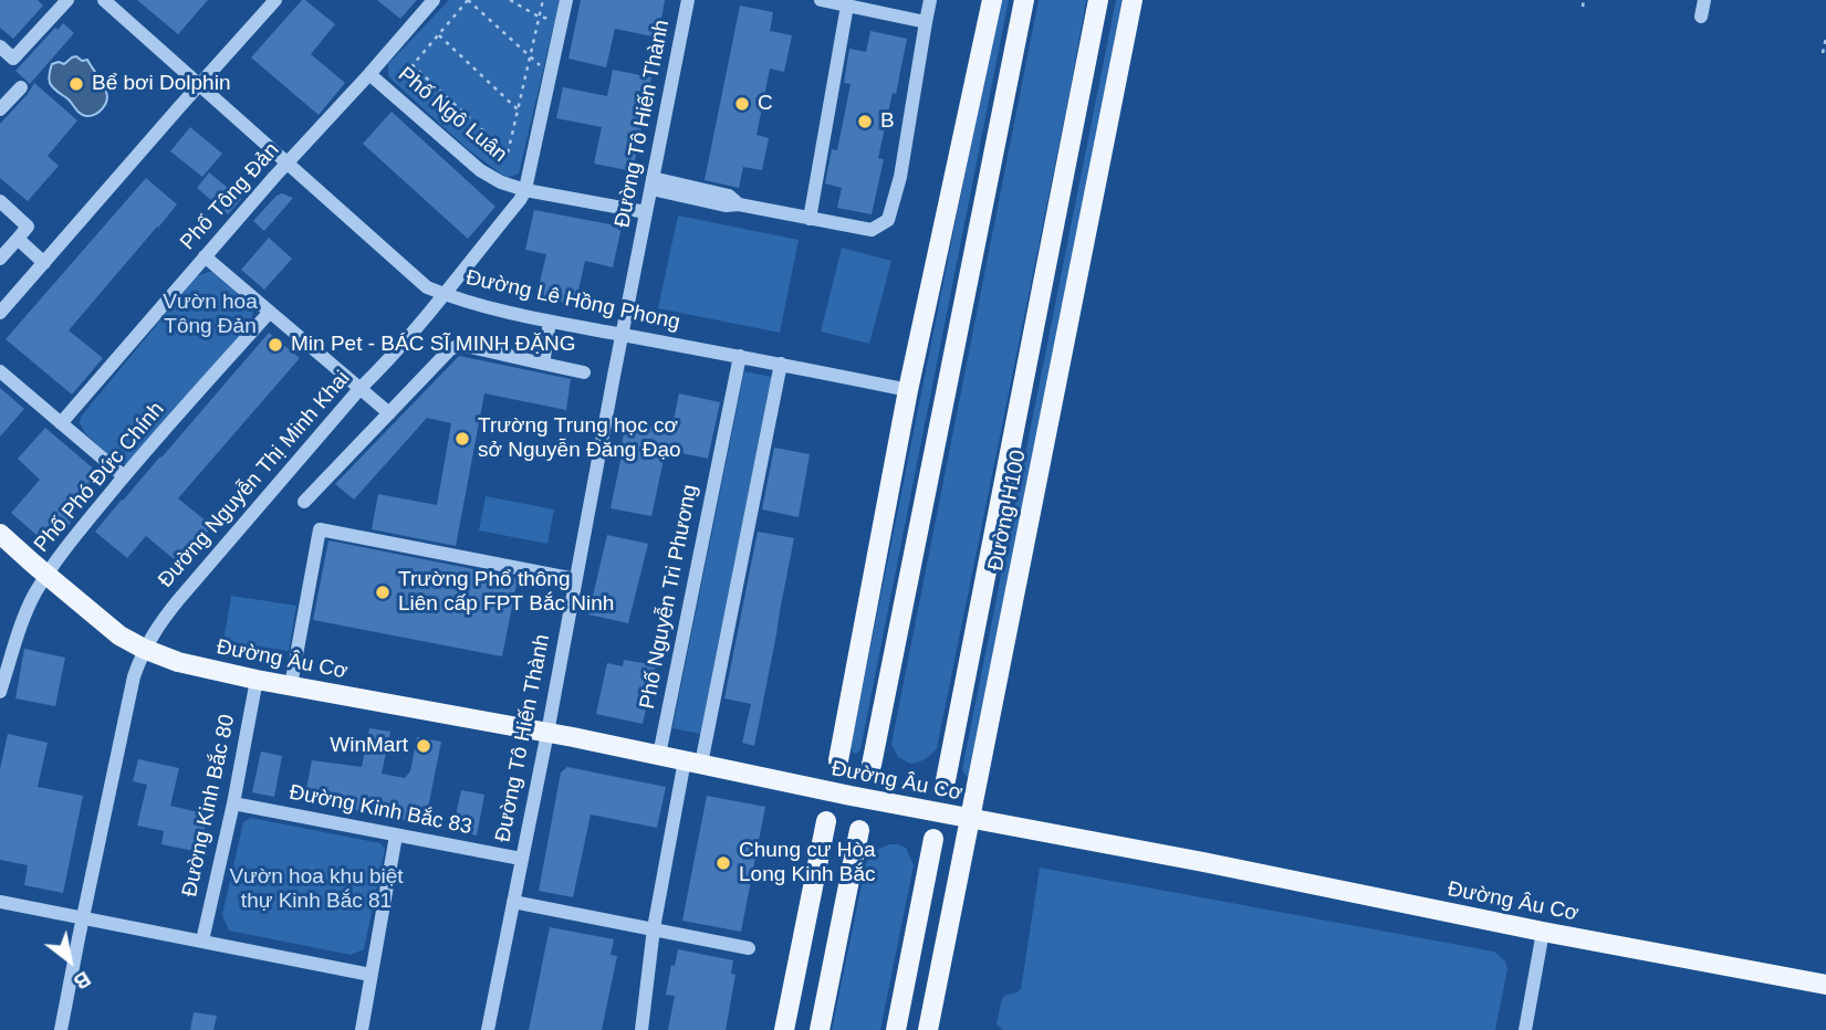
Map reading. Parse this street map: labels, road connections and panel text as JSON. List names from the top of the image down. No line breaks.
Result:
{"streets":{"main road":["Đường H100","Đường Âu Cơ"],"street":["Phố Ngô Luân","Đường Tô Hiến Thành","Phố Tông Đản","Đường Lê Hồng Phong","Phố Phó Đức Chính","Đường Nguyễn Thị Minh Khai","Phố Nguyễn Tri Phương","Đường Kinh Bắc 80","Đường Kinh Bắc 83"]},"crossings":[["Phố Ngô Luân","Đường Tô Hiến Thành"],["Phố Ngô Luân","Phố Tông Đản"],["Phố Ngô Luân","Đường Nguyễn Thị Minh Khai"],["Đường Tô Hiến Thành","Đường Lê Hồng Phong"],["Đường Tô Hiến Thành","Đường Âu Cơ"],["Đường Tô Hiến Thành","Đường Kinh Bắc 83"],["Phố Tông Đản","Đường Lê Hồng Phong"],["Đường Lê Hồng Phong","Đường Nguyễn Thị Minh Khai"],["Đường Lê Hồng Phong","Phố Nguyễn Tri Phương"],["Phố Phó Đức Chính","Đường Âu Cơ"],["Đường Nguyễn Thị Minh Khai","Đường Âu Cơ"],["Đường H100","Đường Âu Cơ"],["Phố Nguyễn Tri Phương","Đường Âu Cơ"],["Đường Âu Cơ","Đường Kinh Bắc 80"],["Đường Kinh Bắc 80","Đường Kinh Bắc 83"]],"parks":["Vườn hoa Tông Đản","Vườn hoa khu biệt thự Kinh Bắc 81"],"places":["Bể bơi Dolphin","C","B","Min Pet - BÁC SĨ MINH ĐẶNG","Trường Trung học cơ sở Nguyễn Đăng Đạo","Trường Phổ thông Liên cấp FPT Bắc Ninh","WinMart","Chung cư Hòa Long Kinh Bắc"],"north":"bottom right"}
